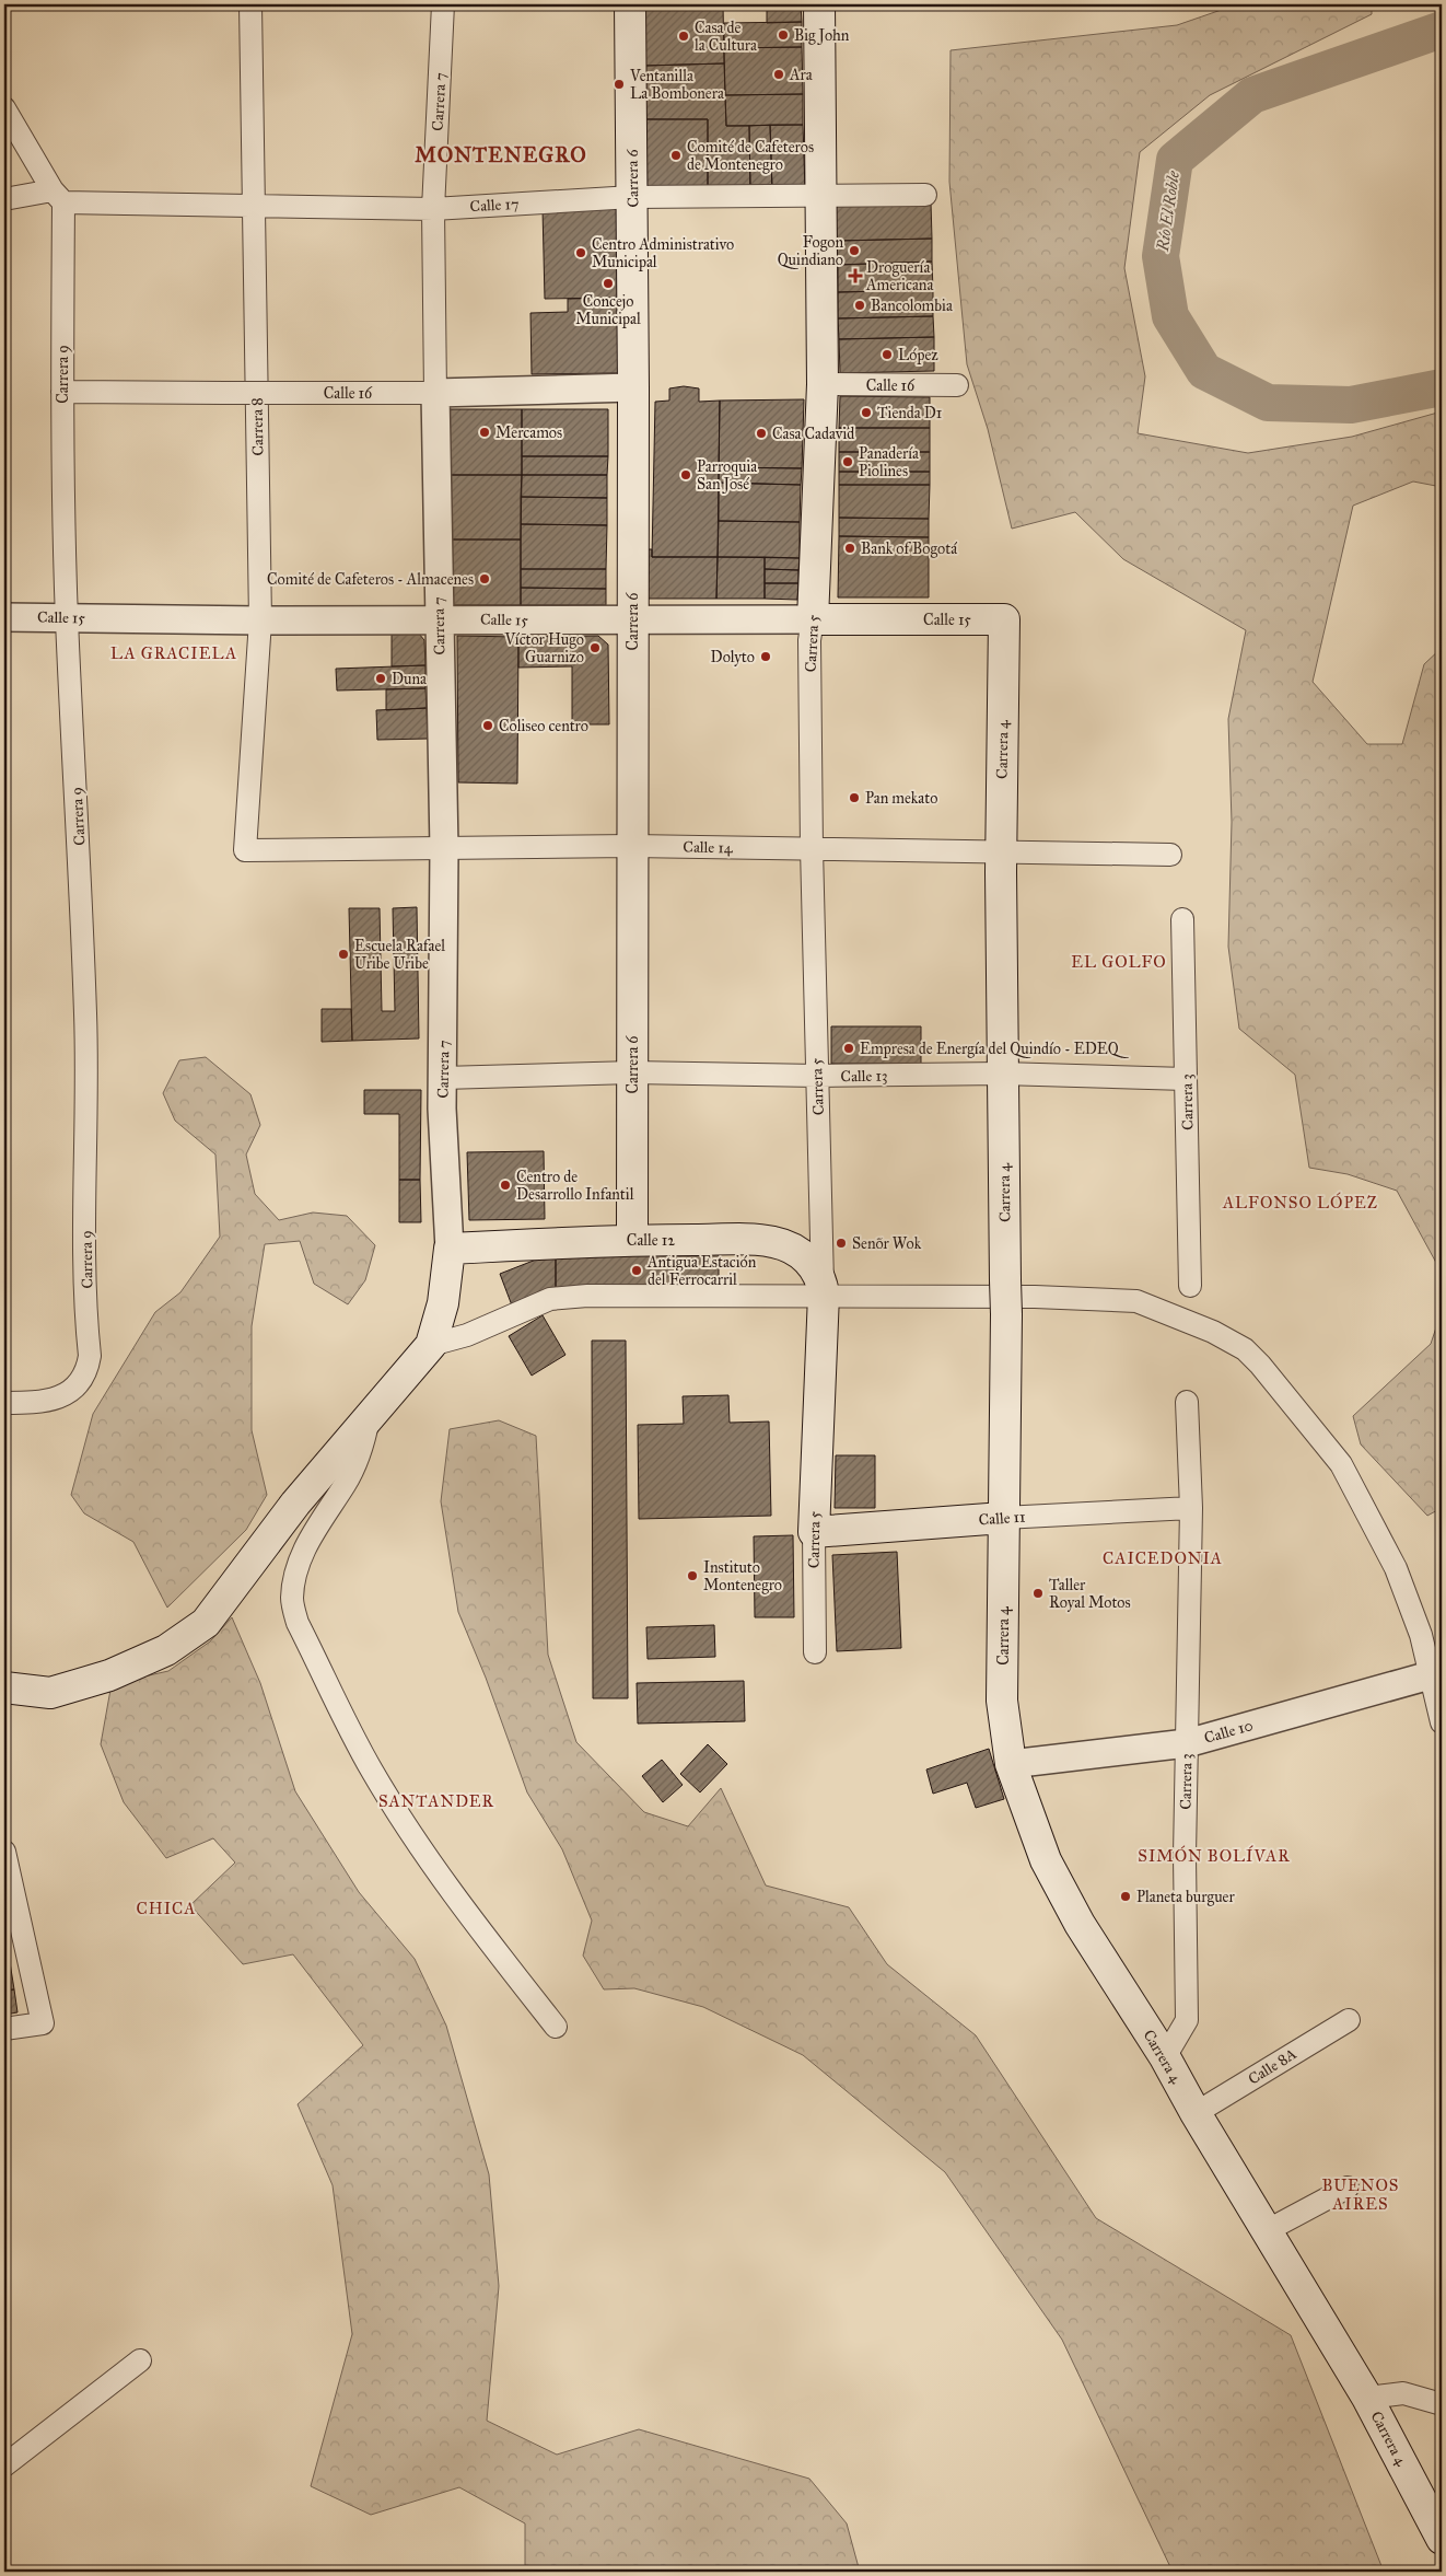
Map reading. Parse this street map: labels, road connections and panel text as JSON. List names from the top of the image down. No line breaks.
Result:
{"streets":{"main road":["Carrera 6","Calle 15","Carrera 5","Carrera 4","Calle 12","Calle 11"],"street":["Carrera 7","Calle 17","Carrera 9","Calle 16","Carrera 8","Calle 14","Calle 13","Carrera 3","Calle 10","Calle 8A"]},"crossings":[["Carrera 7","Calle 17"],["Carrera 7","Calle 16"],["Carrera 7","Calle 15"],["Carrera 7","Calle 14"],["Carrera 7","Calle 13"],["Carrera 7","Calle 12"],["Carrera 6","Calle 17"],["Carrera 6","Calle 16"],["Carrera 6","Calle 15"],["Carrera 6","Calle 14"],["Carrera 6","Calle 13"],["Carrera 6","Calle 12"],["Calle 17","Carrera 9"],["Calle 17","Carrera 8"],["Calle 17","Carrera 5"],["Carrera 9","Calle 16"],["Carrera 9","Calle 15"],["Calle 16","Carrera 5"],["Carrera 8","Calle 15"],["Carrera 8","Calle 14"],["Calle 15","Carrera 5"],["Calle 15","Carrera 4"],["Carrera 5","Calle 14"],["Carrera 5","Calle 13"],["Carrera 5","Calle 12"],["Carrera 5","Calle 11"],["Carrera 4","Calle 14"],["Carrera 4","Calle 13"],["Carrera 4","Carrera 3"],["Carrera 4","Calle 11"],["Carrera 4","Calle 10"],["Carrera 4","Calle 8A"],["Calle 13","Carrera 3"],["Carrera 3","Calle 11"],["Carrera 3","Calle 10"]],"districts":["MONTENEGRO","LA GRACIELA","EL GOLFO","ALFONSO LÓPEZ","CAICEDONIA","SANTANDER","SIMÓN BOLÍVAR","CHICA","BUENOS AIRES"],"water":["Río El Roble"],"places":{"other":["Big John","Casa de la Cultura","Ara","Ventanilla La Bombonera","Comité de Cafeteros de Montenegro","Fogon Quindiano","Centro Administrativo Municipal","Concejo Municipal","Bancolombia","López","Tienda D1","Mercamos","Casa Cadavid","Panadería Piolines","Parroquia San José","Bank of Bogotá","Comité de Cafeteros - Almacenes","Víctor Hugo Guarnizo","Dolyto","Duna","Coliseo centro","Pan mekato","Escuela Rafael Uribe Uribe","Empresa de Energía del Quindío - EDEQ","Centro de Desarrollo Infantil","Senõr Wok","Antigua Estación del Ferrocarril","Instituto Montenegro","Taller Royal Motos","Planeta burguer"],"health":["Droguería Americana"]}}
